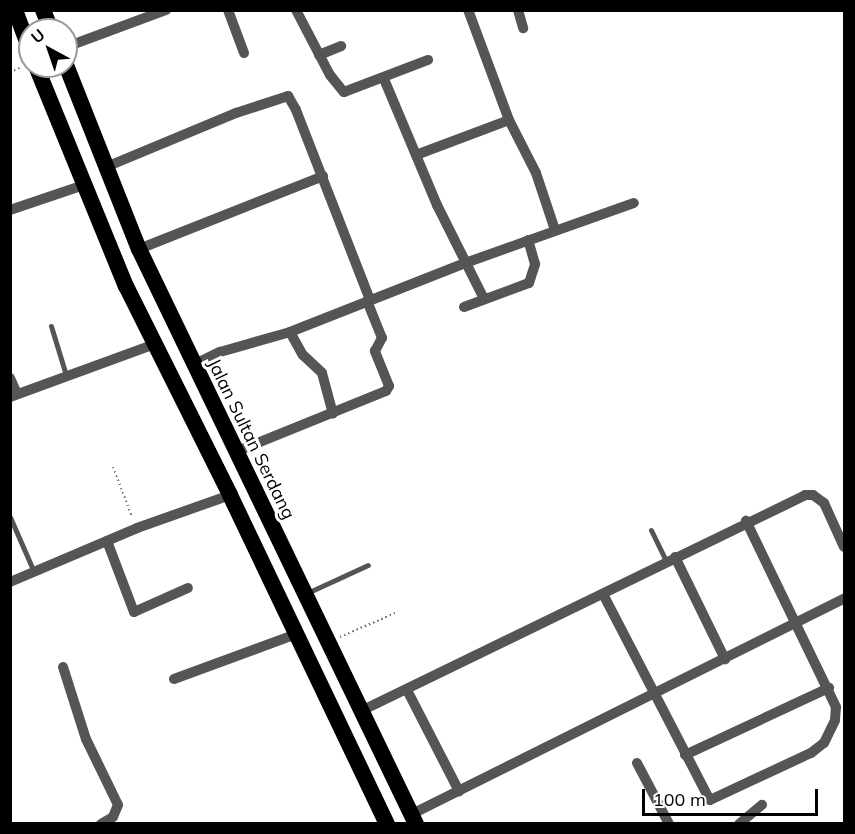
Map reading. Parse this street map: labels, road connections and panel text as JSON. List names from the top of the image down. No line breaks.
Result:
{"streets":{"highway":["Jalan Sultan Serdang"]},"scale_bar":"100 m","north":"top left"}
